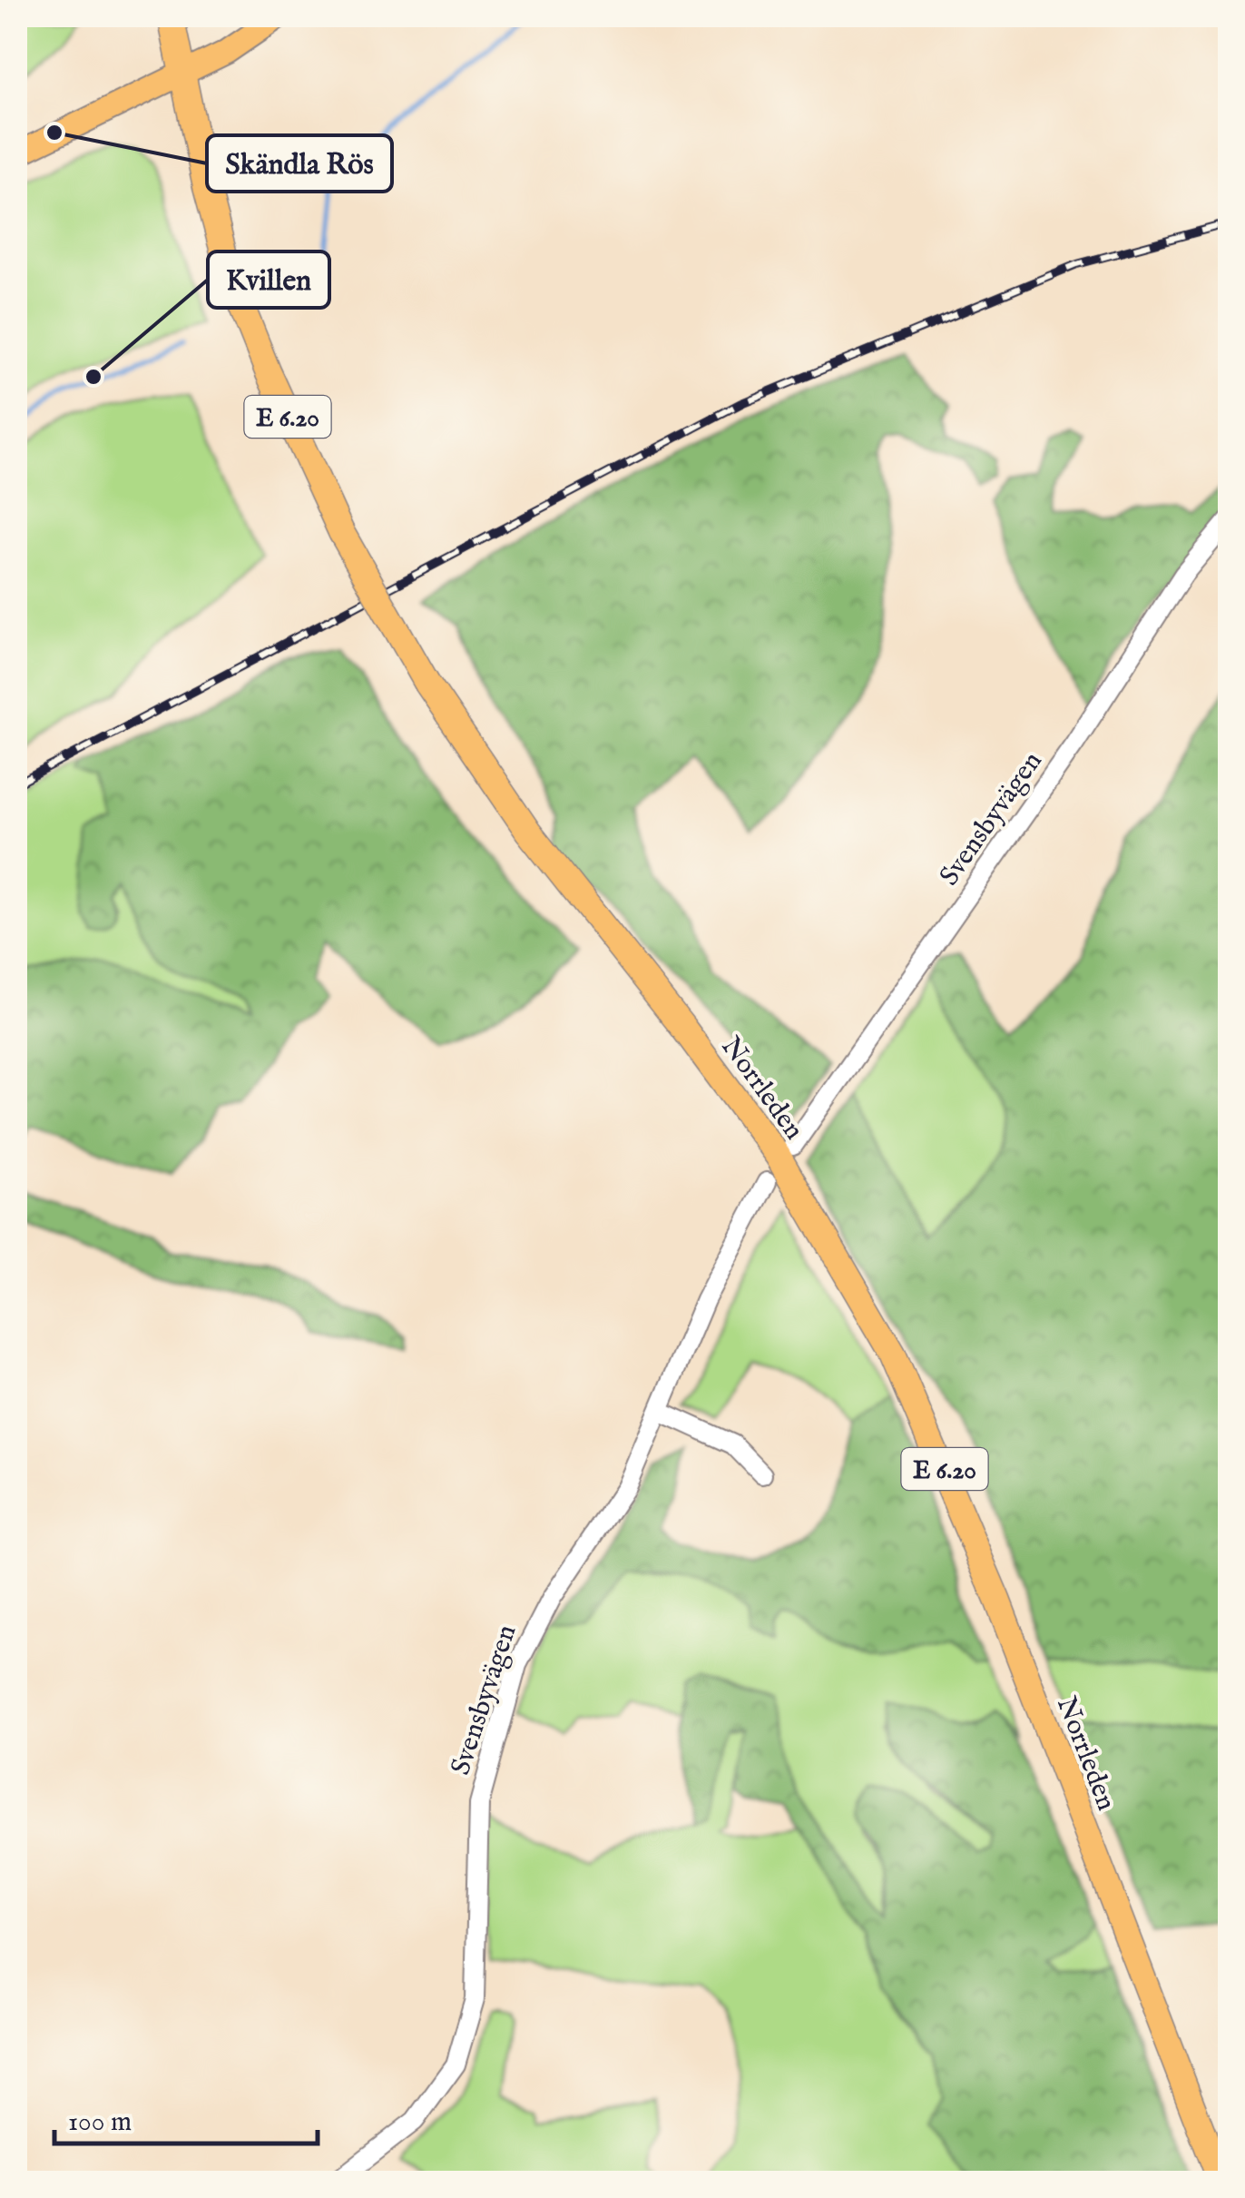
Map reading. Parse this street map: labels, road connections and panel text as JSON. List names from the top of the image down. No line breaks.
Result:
{"streets":{"highway":["E 6.20","Norrleden"],"street":["Svensbyvägen"]},"crossings":[["E 6.20","Norrleden"]],"places":["Skändla Rös","Kvillen"],"scale_bar":"100 m"}
